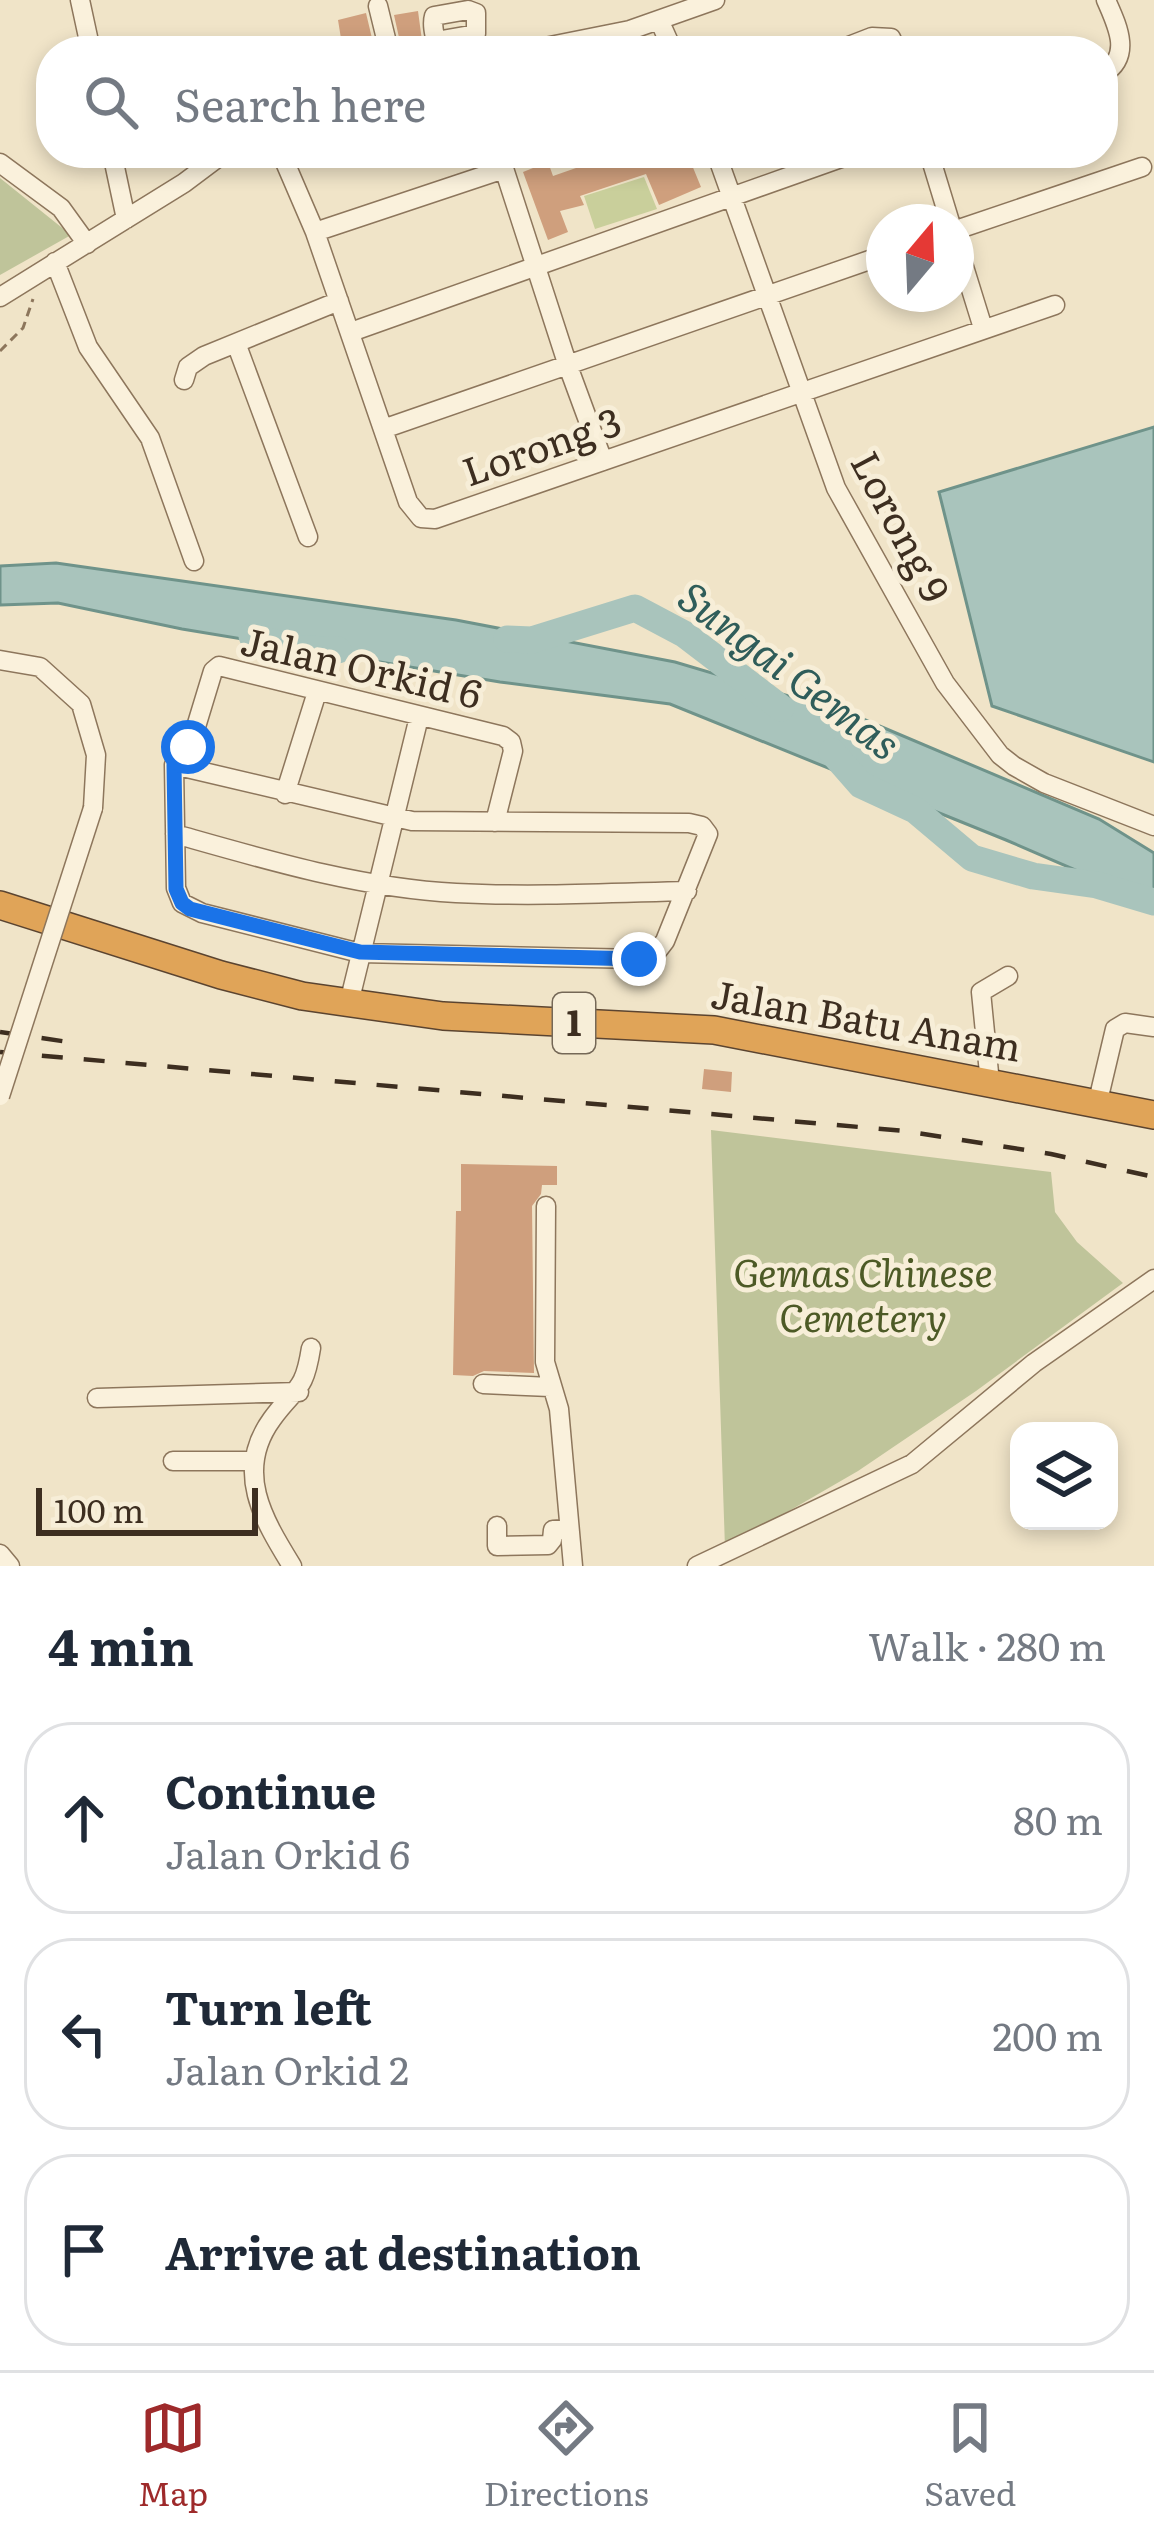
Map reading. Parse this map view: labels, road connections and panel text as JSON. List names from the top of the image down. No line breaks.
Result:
{"streets":{"highway":["Jalan Batu Anam","1"],"street":["Lorong 3","Lorong 9","Jalan Orkid 6"]},"crossings":[["Lorong 3","Lorong 9"]],"water":["Sungai Gemas"],"parks":["Gemas Chinese Cemetery"],"scale_bar":"100 m","north":"top","page":{"search":"Search here","scale":"100 m","heading":["4 min","Walk · 280 m"],"list":[["Continue","Jalan Orkid 6","80 m"],["Turn left","Jalan Orkid 2","200 m"],"Arrive at destination"],"nav":["Map","Directions","Saved"]}}
